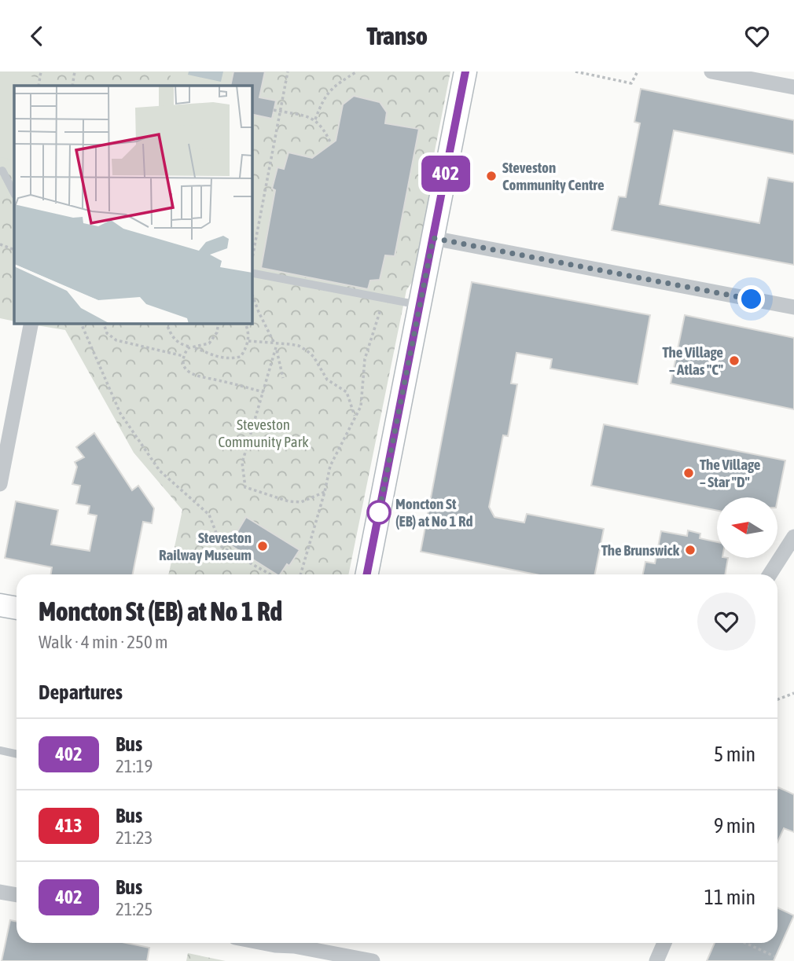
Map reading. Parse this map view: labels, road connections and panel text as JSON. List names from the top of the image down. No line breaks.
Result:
{"parks":["Steveston Community Park"],"places":["Steveston Community Centre","The Village – Atlas \"C\"","The Village – Star \"D\"","Moncton St (EB) at No 1 Rd","Steveston Railway Museum","The Brunswick"],"lines":["bus line 402"],"north":"left","page":{"header":"Transo","on_map":"402","heading":[["Moncton St (EB) at No 1 Rd","Walk · 4 min · 250 m"],"Departures"],"list":[{"mark":"402","name":"Bus","note":"21:19","value":"5 min"},{"mark":"413","name":"Bus","note":"21:23","value":"9 min"},{"mark":"402","name":"Bus","note":"21:25","value":"11 min"}]}}
